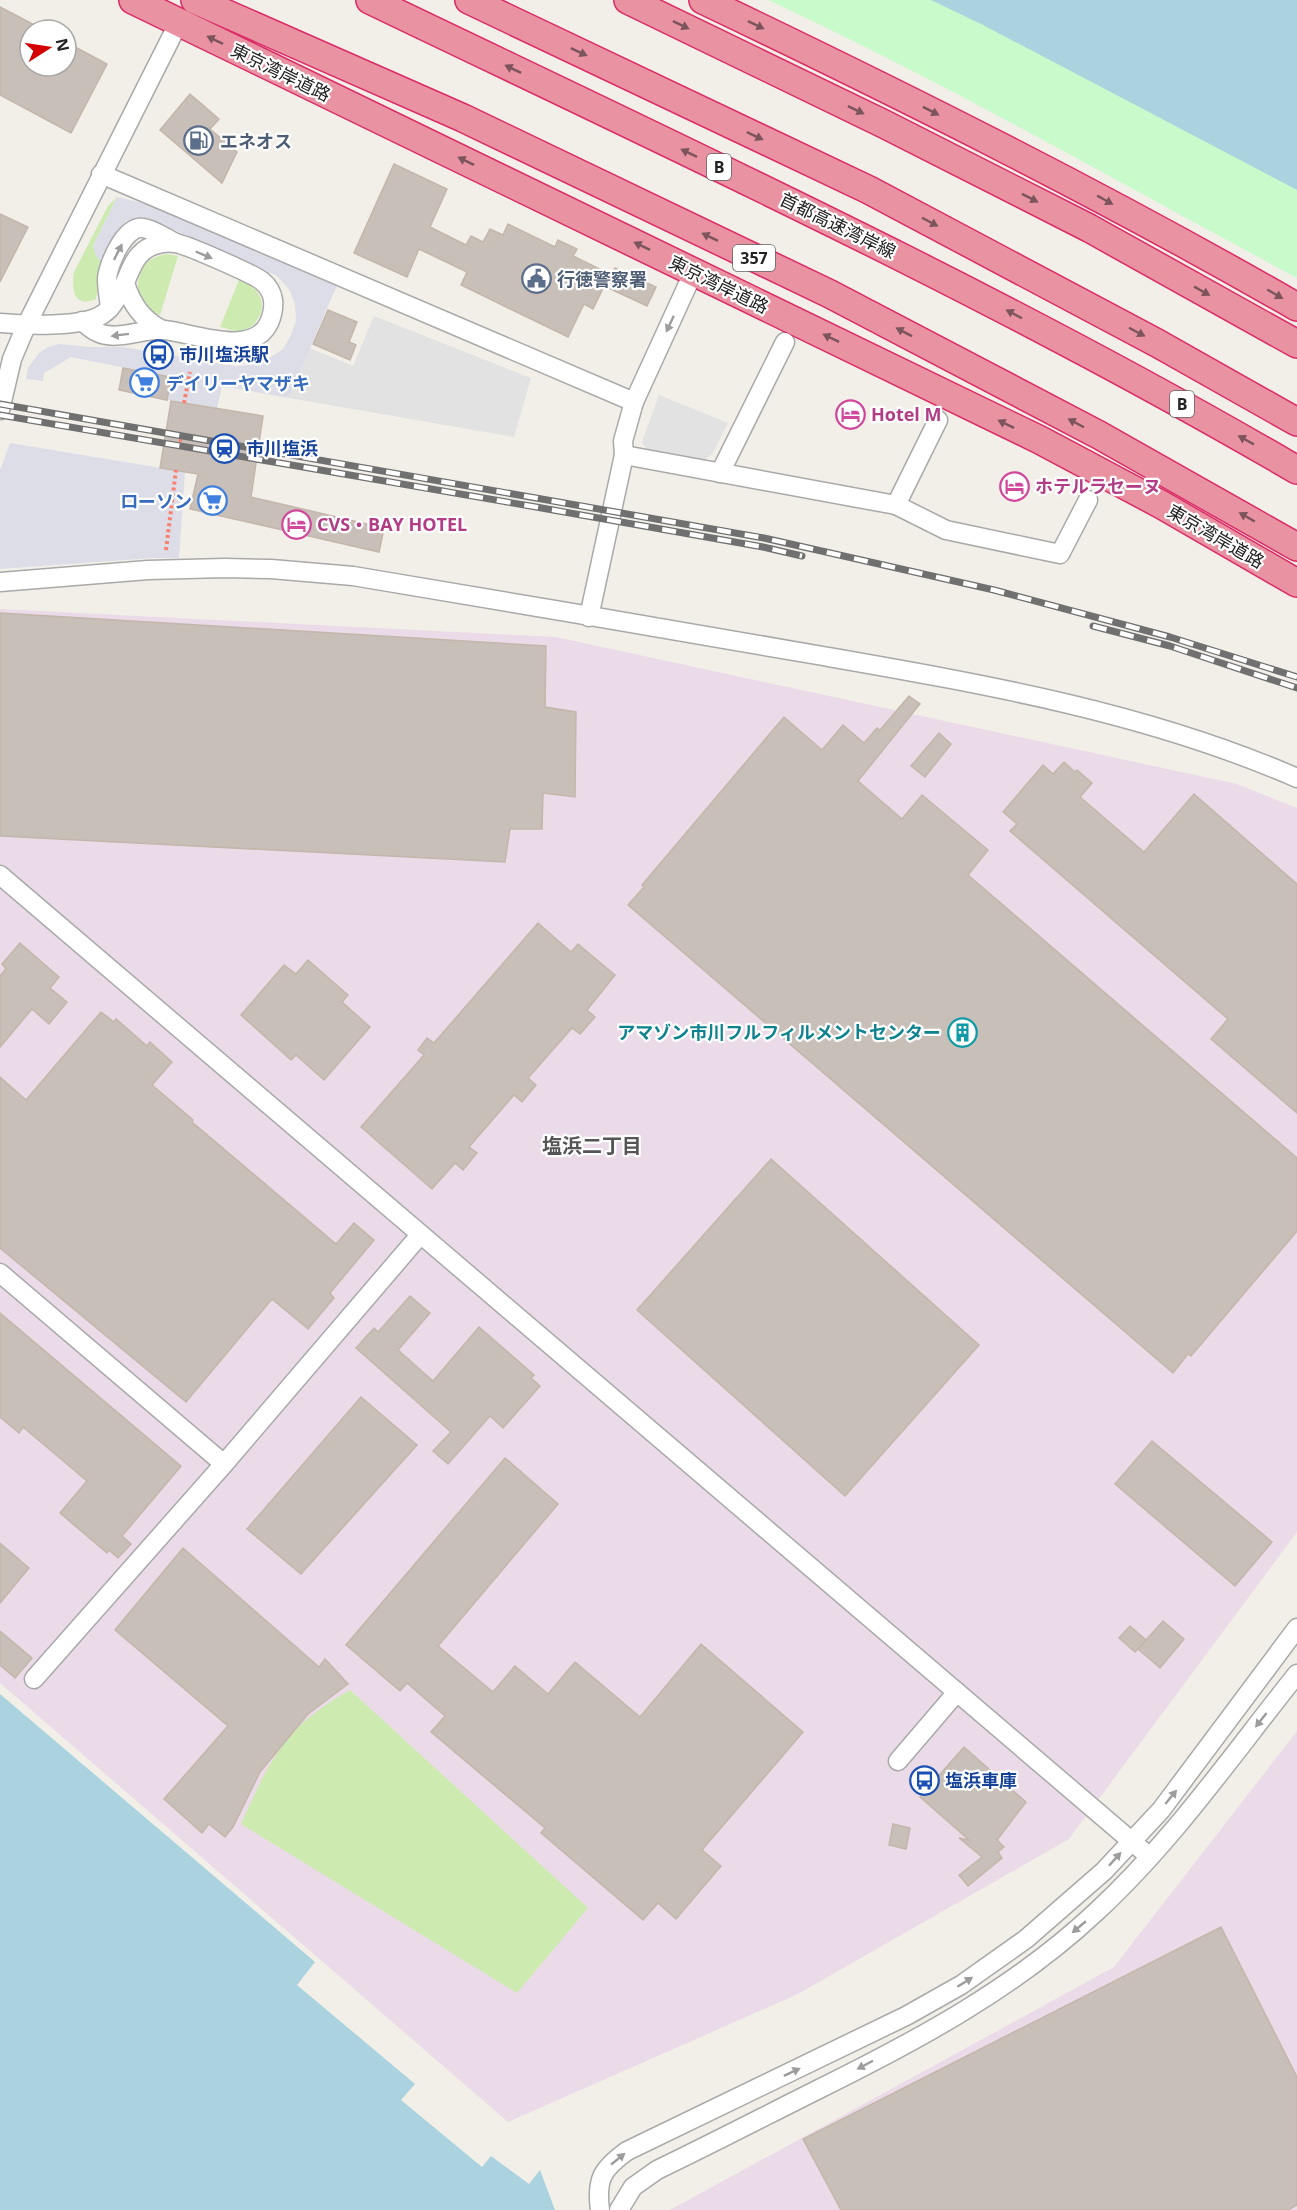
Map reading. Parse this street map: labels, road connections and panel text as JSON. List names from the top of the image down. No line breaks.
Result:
{"streets":{"highway":["東京湾岸道路","B","首都高速湾岸線","357"]},"districts":["塩浜二丁目"],"places":{"fuel station":["エネオス"],"public building":["行徳警察署"],"bus stop":["市川塩浜駅","塩浜車庫"],"supermarket":["デイリーヤマザキ","ローソン"],"hotel":["Hotel M","ホテルラセーヌ","CVS・BAY HOTEL"],"station":["市川塩浜"],"building":["アマゾン市川フルフィルメントセンター"]},"north":"right"}
